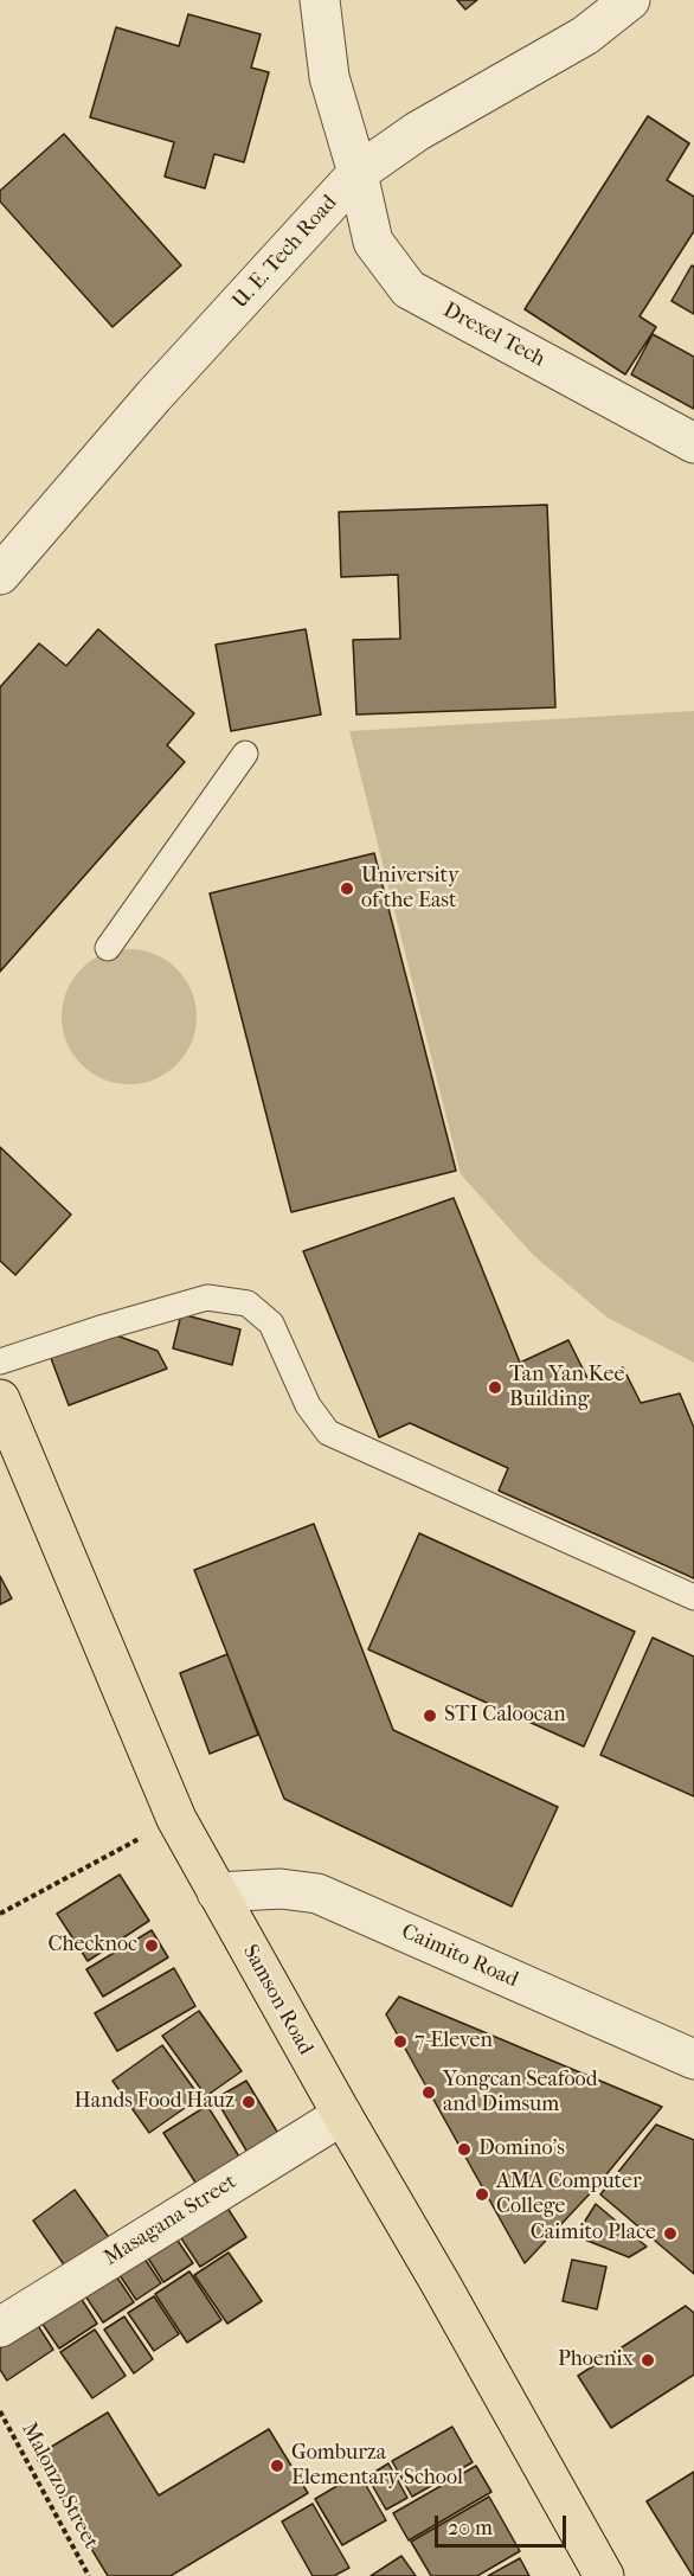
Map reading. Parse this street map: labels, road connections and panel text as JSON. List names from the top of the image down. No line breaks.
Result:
{"streets":{"highway":["Samson Road"],"street":["U. E. Tech Road","Drexel Tech","Caimito Road","Masagana Street"],"path":["Malonzo Street"]},"crossings":[["U. E. Tech Road","Drexel Tech"],["Caimito Road","Samson Road"],["Samson Road","Masagana Street"]],"places":["University of the East","Tan Yan Kee Building","STI Caloocan","Checknoc","7-Eleven","Yongcan Seafood and Dimsum","Hands Food Hauz","Domino's","AMA Computer College","Caimito Place","Phoenix","Gomburza Elementary School"],"scale_bar":"20 m"}
